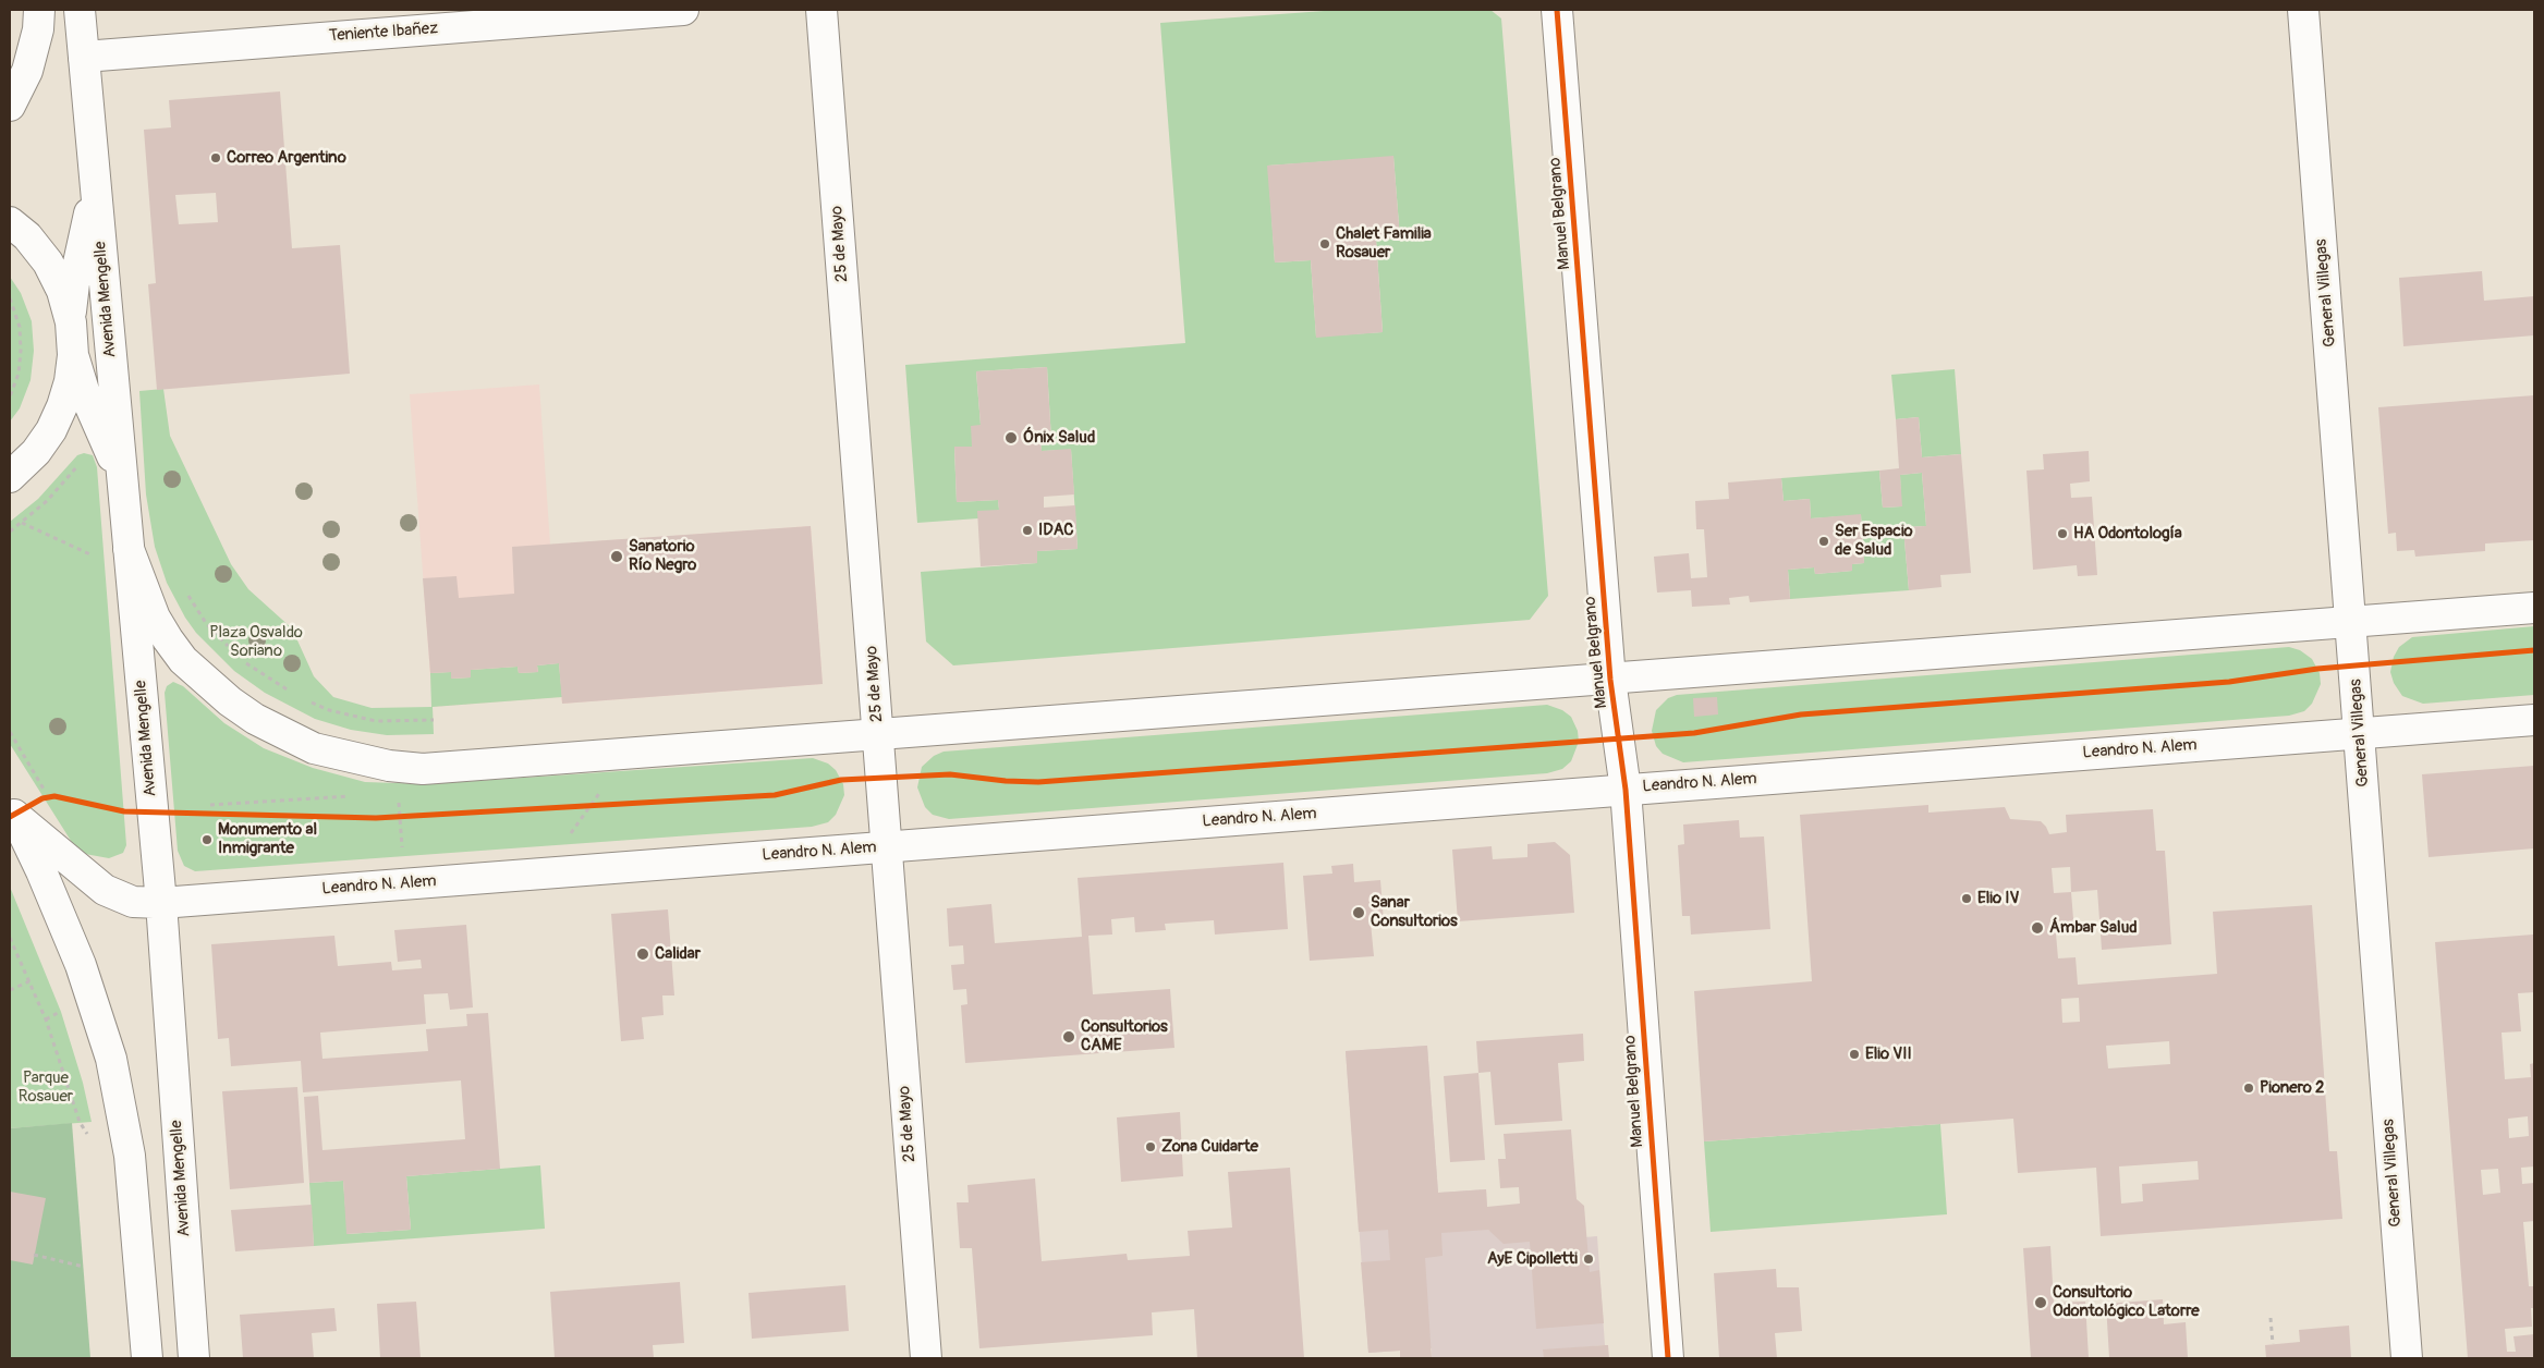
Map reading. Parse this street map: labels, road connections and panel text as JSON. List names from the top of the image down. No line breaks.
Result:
{"streets":{"main road":["Teniente Ibañez","Manuel Belgrano","25 de Mayo","General Villegas","Avenida Mengelle","Leandro N. Alem"]},"crossings":[["Teniente Ibañez","Avenida Mengelle"],["Manuel Belgrano","Leandro N. Alem"],["25 de Mayo","Leandro N. Alem"],["General Villegas","Leandro N. Alem"],["Avenida Mengelle","Leandro N. Alem"]],"parks":["Plaza Osvaldo Soriano","Parque Rosauer"],"places":["Correo Argentino","Chalet Familia Rosauer","Ónix Salud","IDAC","HA Odontología","Ser Espacio de Salud","Sanatorio Río Negro","Monumento al Inmigrante","Elio IV","Sanar Consultorios","Ámbar Salud","Calidar","Consultorios CAME","Elio VII","Pionero 2","Zona Cuidarte","AyE Cipolletti","Consultorio Odontológico Latorre"]}
